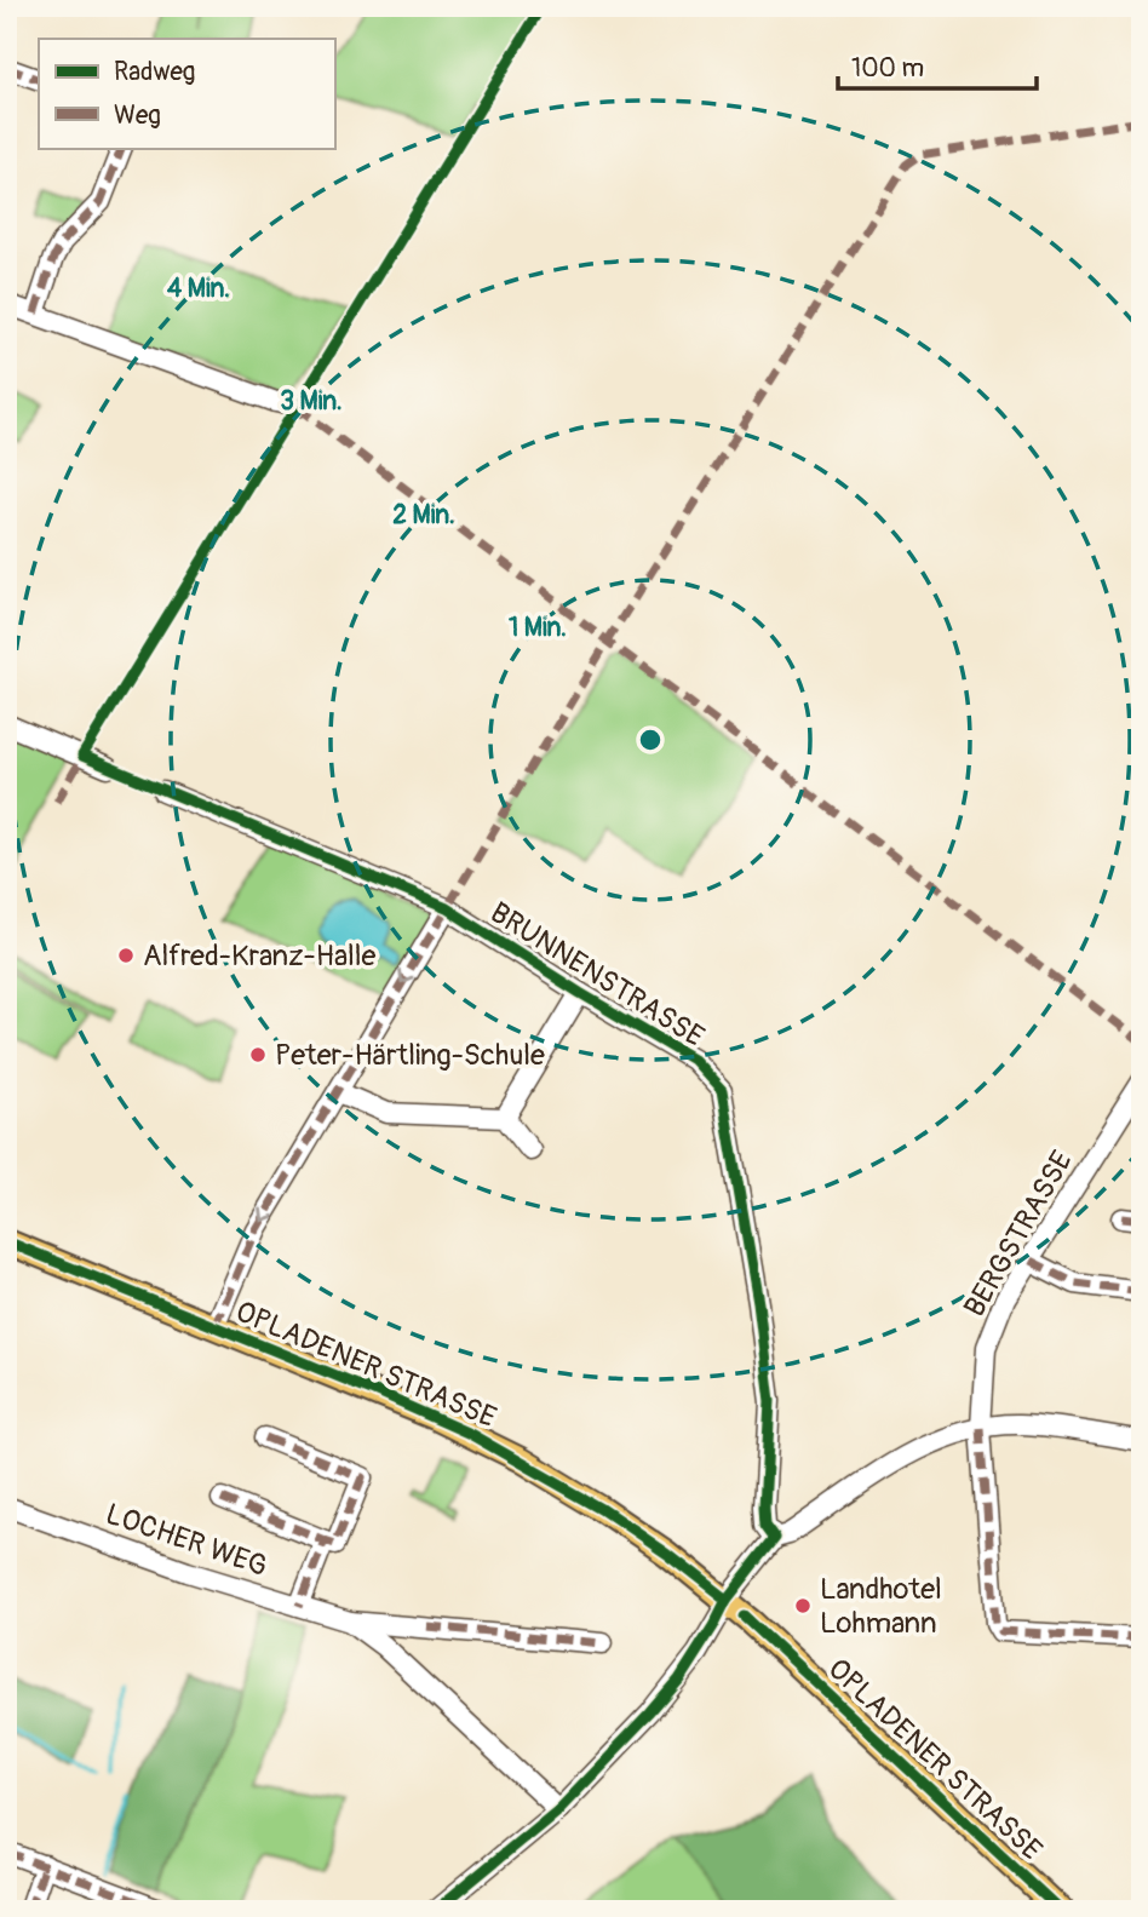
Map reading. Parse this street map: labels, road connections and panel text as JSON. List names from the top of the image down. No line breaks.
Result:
{"streets":{"main road":["OPLADENER STRASSE"],"street":["BRUNNENSTRASSE","BERGSTRASSE","LOCHER WEG"]},"places":["Alfred-Kranz-Halle","Peter-Härtling-Schule","Landhotel Lohmann"],"legend":["Radweg","Weg"],"scale_bar":"100 m","rings":["4 Min.","3 Min.","2 Min.","1 Min."]}
